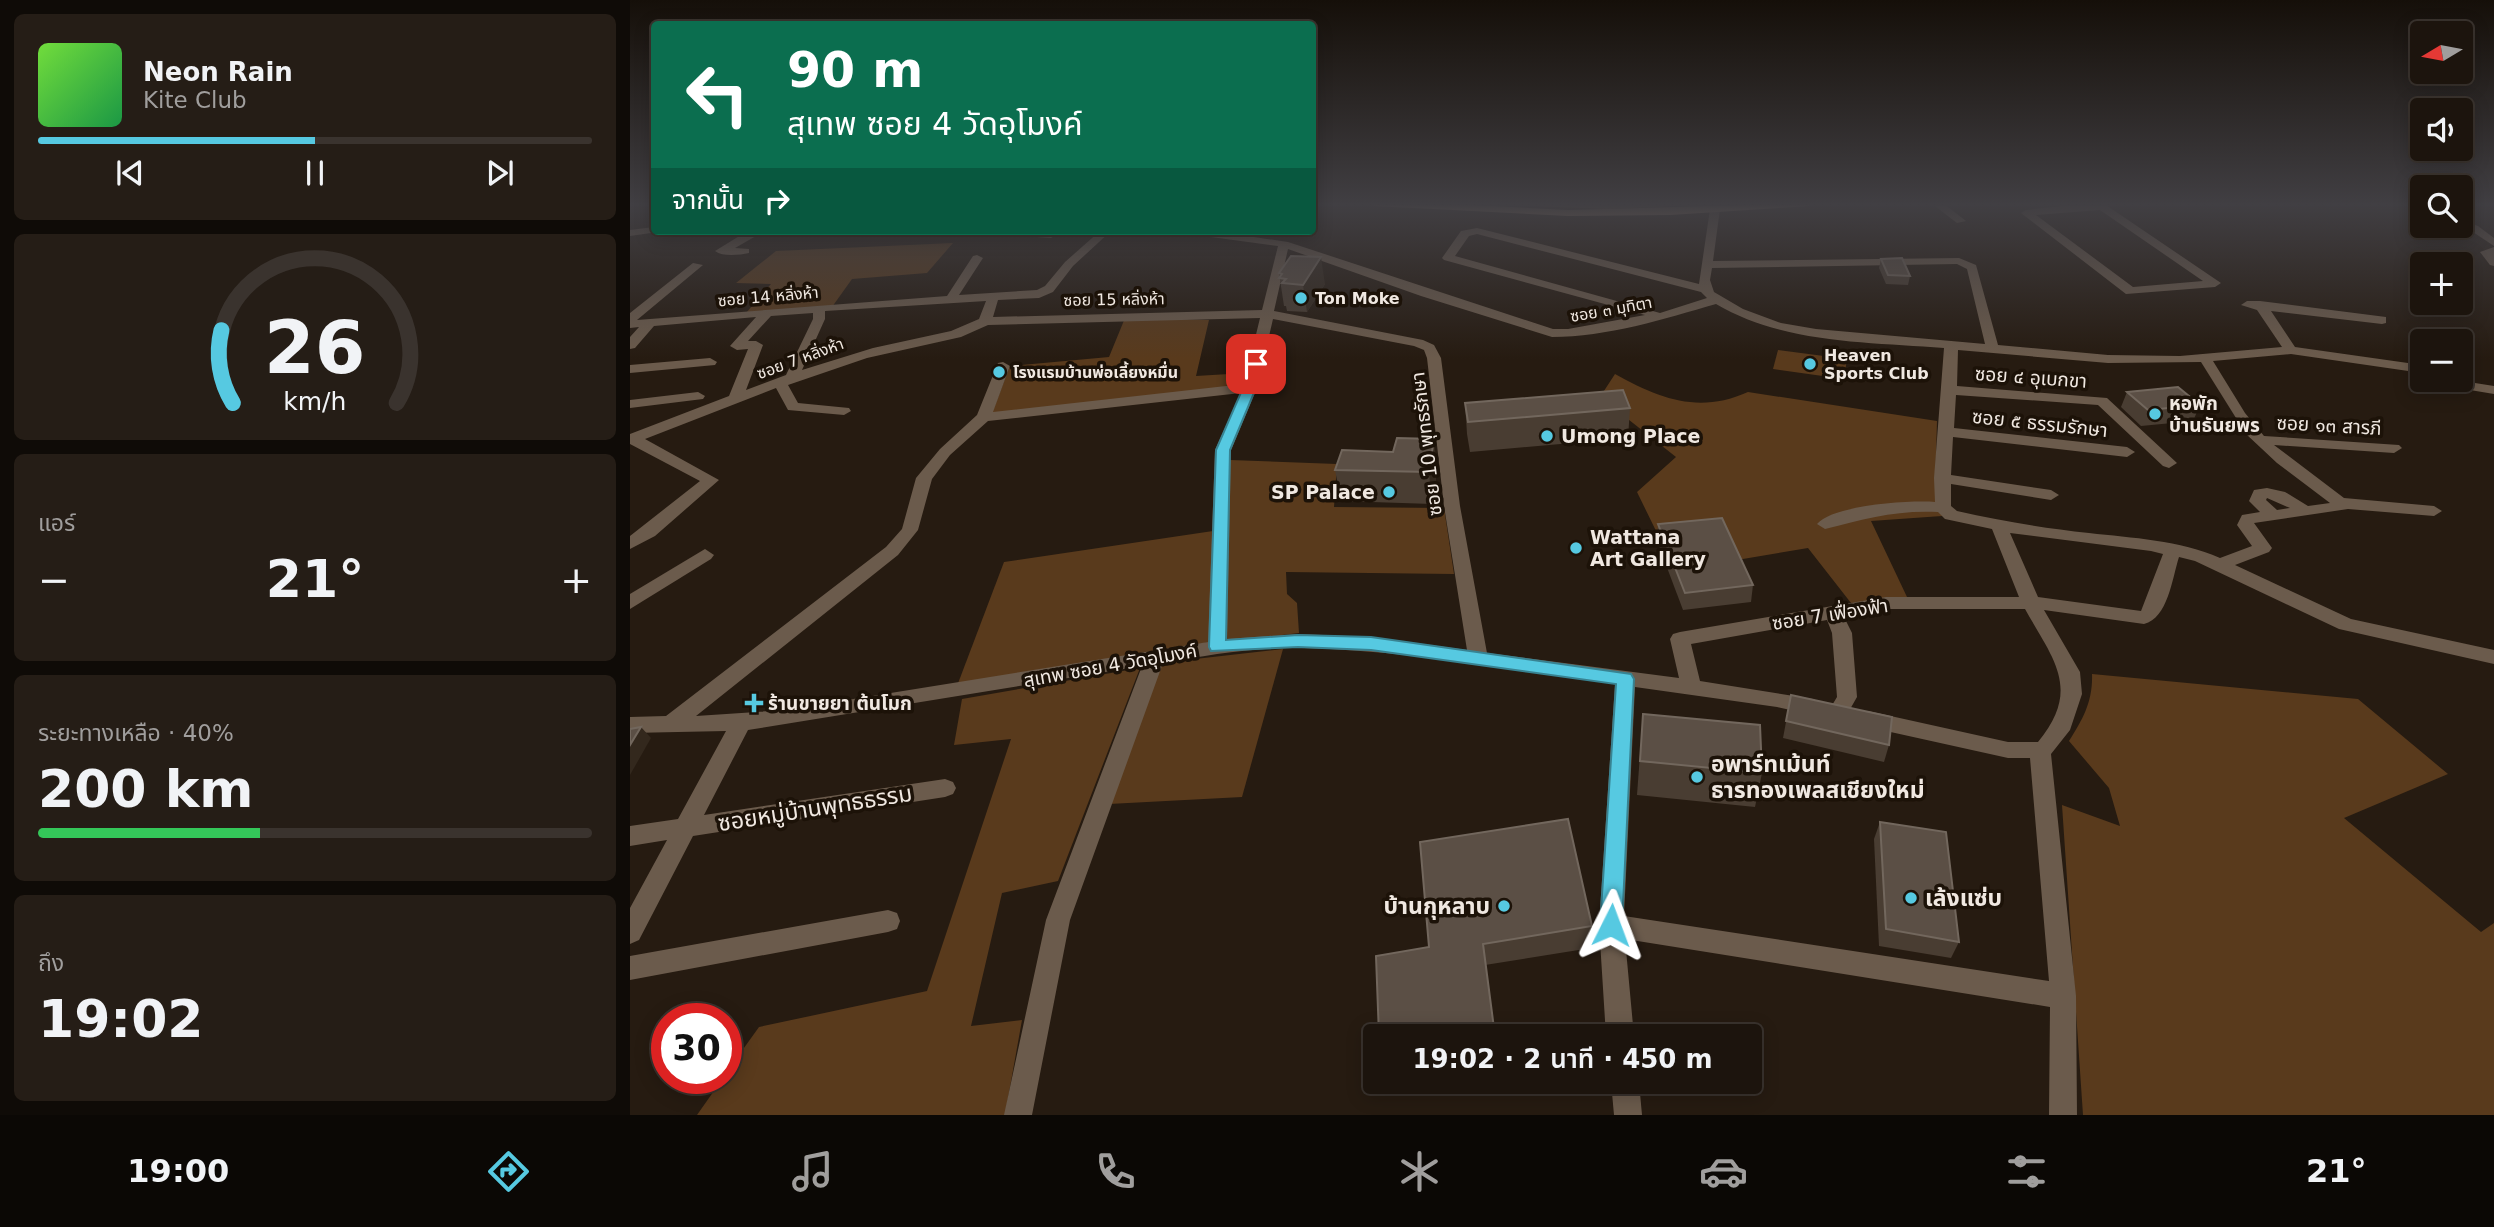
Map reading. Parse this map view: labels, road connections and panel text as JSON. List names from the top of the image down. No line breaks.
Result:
{"streets":{"street":["ซอย 14 หลิ่งห้า","ซอย 15 หลิ่งห้า","ซอย ๓ มุทิตา","ซอย 7 หลิ่งห้า","ซอย ๔ อุเบกขา","ซอย ๕ ธรรมรักษา","ซอย ๑๓ สารภี","ซอย 10 พุทธรักษา","ซอย 7 เฟื่องฟ้า","สุเทพ ซอย 4 วัดอุโมงค์","ซอยหมู่บ้านพุทธธรรม"]},"crossings":[["ซอย 15 หลิ่งห้า","ซอย 7 หลิ่งห้า"],["ซอย 15 หลิ่งห้า","ซอย 10 พุทธรักษา"],["ซอย 10 พุทธรักษา","สุเทพ ซอย 4 วัดอุโมงค์"],["ซอย 7 เฟื่องฟ้า","สุเทพ ซอย 4 วัดอุโมงค์"],["สุเทพ ซอย 4 วัดอุโมงค์","ซอยหมู่บ้านพุทธธรรม"]],"places":{"other":["Ton Moke","Heaven Sports Club","โรงแรมบ้านพ่อเลี้ยงหมื่น","หอพัก บ้านธันยพร","Umong Place","SP Palace","Wattana Art Gallery","อพาร์ทเม้นท์ ธารทองเพลสเชียงใหม่","เล้งแซ่บ","บ้านกุหลาบ"],"health":["ร้านขายยา ต้นโมก"]},"north":"left","page":{"map_buttons":["+","−"],"turn":["90 m","สุเทพ ซอย 4 วัดอุโมงค์"],"song":["Neon Rain","Kite Club"],"then":"จากนั้น","tile":["แอร์",["ระยะทางเหลือ · 40%","200 km"],["ถึง","19:02"]],"heat":["−","21°","+"],"limit":"30","trip":"19:02 · 2 นาที · 450 m","tabs":["19:00","21°"],"gauge":["26","km/h"]}}
